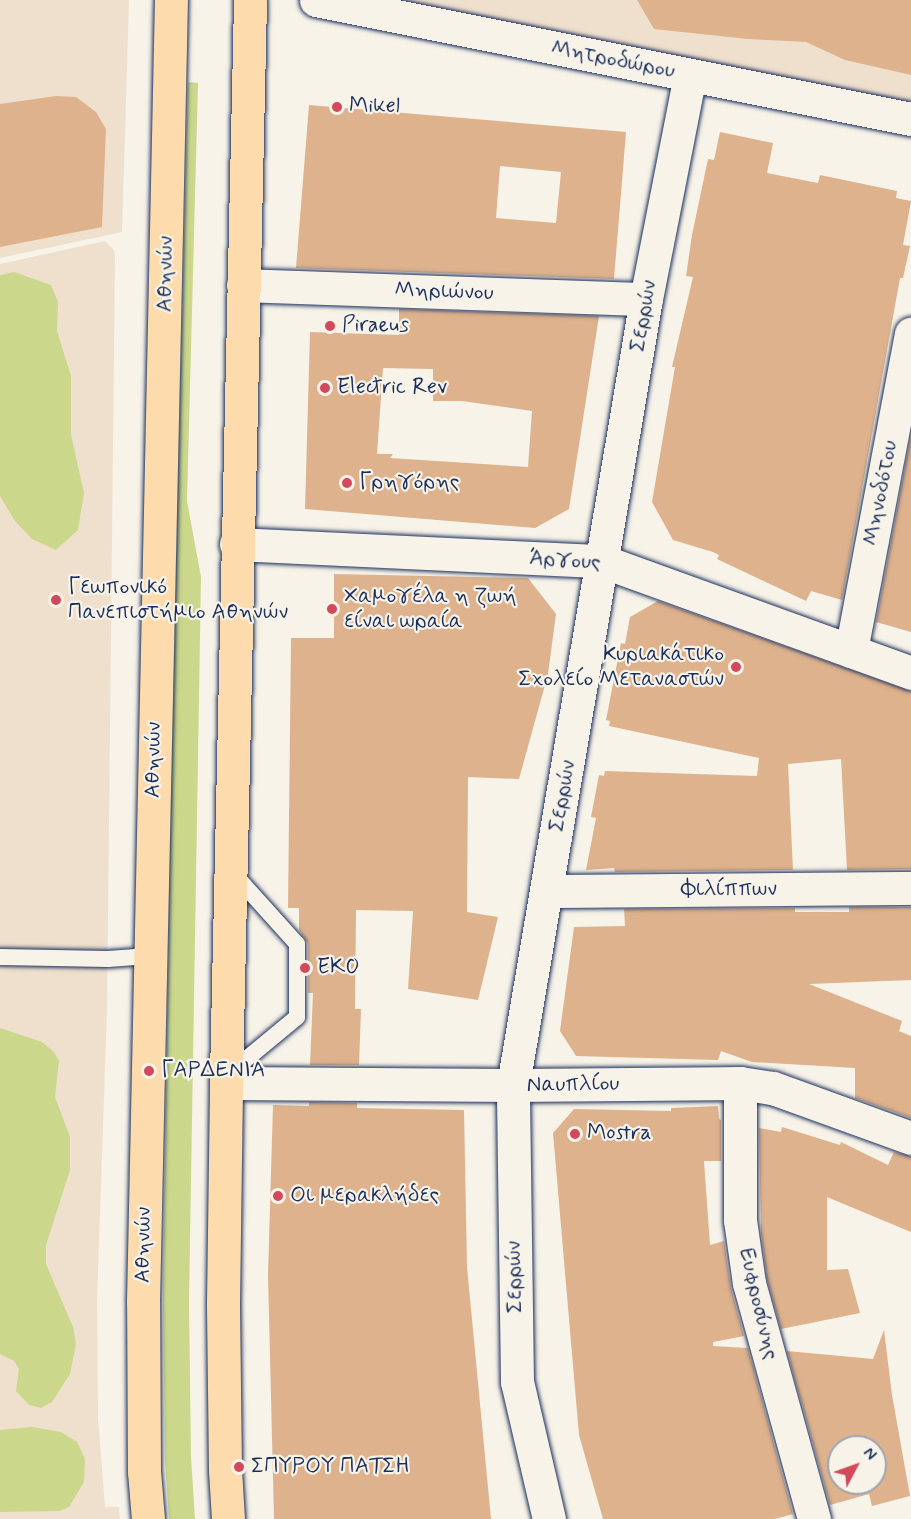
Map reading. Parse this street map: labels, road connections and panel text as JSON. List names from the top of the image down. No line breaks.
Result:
{"streets":{"highway":["Αθηνών"],"street":["Μητροδώρου","Μηριώνου","Σερρών","Μηνοδότου","Άργους","Φιλίππων","Ναυπλίου","Ευφροσύνης"]},"crossings":[["Μητροδώρου","Σερρών"],["Μηριώνου","Σερρών"],["Σερρών","Άργους"],["Σερρών","Φιλίππων"],["Σερρών","Ναυπλίου"],["Μηνοδότου","Άργους"],["Ναυπλίου","Ευφροσύνης"]],"places":["Mikel","Piraeus","Electric Rev","Γρηγόρης","Γεωπονικό Πανεπιστήμιο Αθηνών","Χαμογέλα η ζωή είναι ωραία","Κυριακάτικο Σχολείο Μεταναστών","EKO","ΓΑΡΔΕΝΙΑ","Mostra","Οι μερακλήδες","ΣΠΥΡΟΥ ΠΑΤΣΗ"],"north":"top right"}
